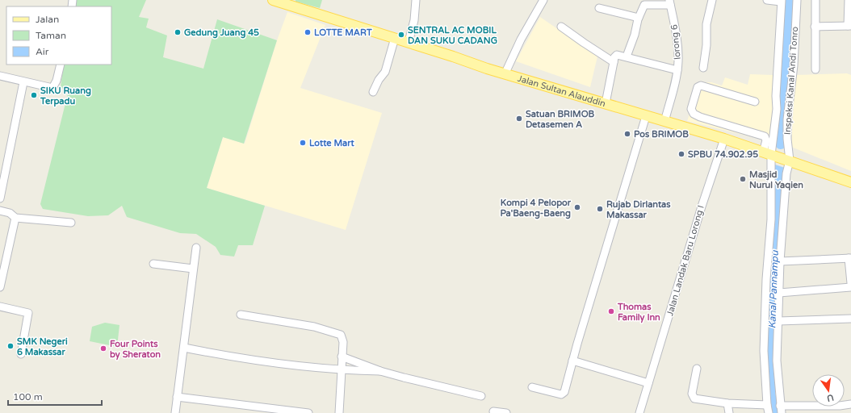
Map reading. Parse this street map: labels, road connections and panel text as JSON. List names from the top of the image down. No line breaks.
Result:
{"streets":{"main road":["Jalan Sultan Alauddin"],"street":["lorong 6","Inspeksi Kanal Andi Tonro","Jalan Landak Baru Lorong I"]},"crossings":[["lorong 6","Jalan Sultan Alauddin"],["Inspeksi Kanal Andi Tonro","Jalan Sultan Alauddin"],["Jalan Sultan Alauddin","Jalan Landak Baru Lorong I"]],"water":["Kanal Pannampu"],"places":["Gedung Juang 45","LOTTE MART","SENTRAL AC MOBIL DAN SUKU CADANG","SIKU Ruang Terpadu","Satuan BRIMOB Detasemen A","Pos BRIMOB","Lotte Mart","SPBU 74.902.95","Masjid Nurul Yaqien","Kompi 4 Pelopor Pa'Baeng-Baeng","Rujab Dirlantas Makassar","Thomas Family Inn","SMK Negeri 6 Makassar","Four Points by Sheraton"],"legend":["Jalan","Taman","Air"],"scale_bar":"100 m","north":"bottom"}
